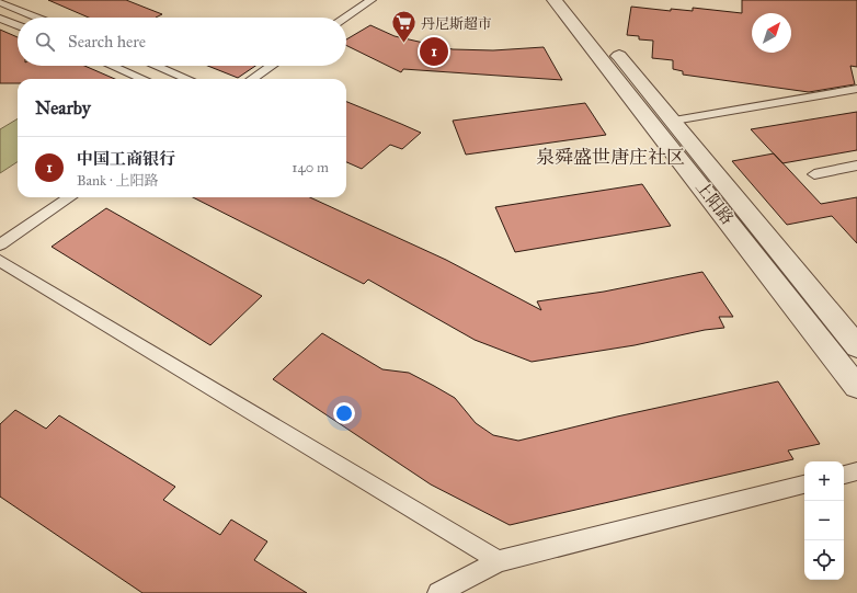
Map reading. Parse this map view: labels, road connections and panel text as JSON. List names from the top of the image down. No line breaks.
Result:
{"streets":{"street":["上阳路"]},"districts":["泉舜盛世唐庄社区"],"places":{"supermarket":["丹尼斯超市"]},"north":"top right","page":{"search":"Search here","pins":"1","heading":"Nearby","list":[{"mark":"1","name":"中国工商银行","note":"Bank · 上阳路","value":"140 m"}],"map_buttons":["+","−"]}}
